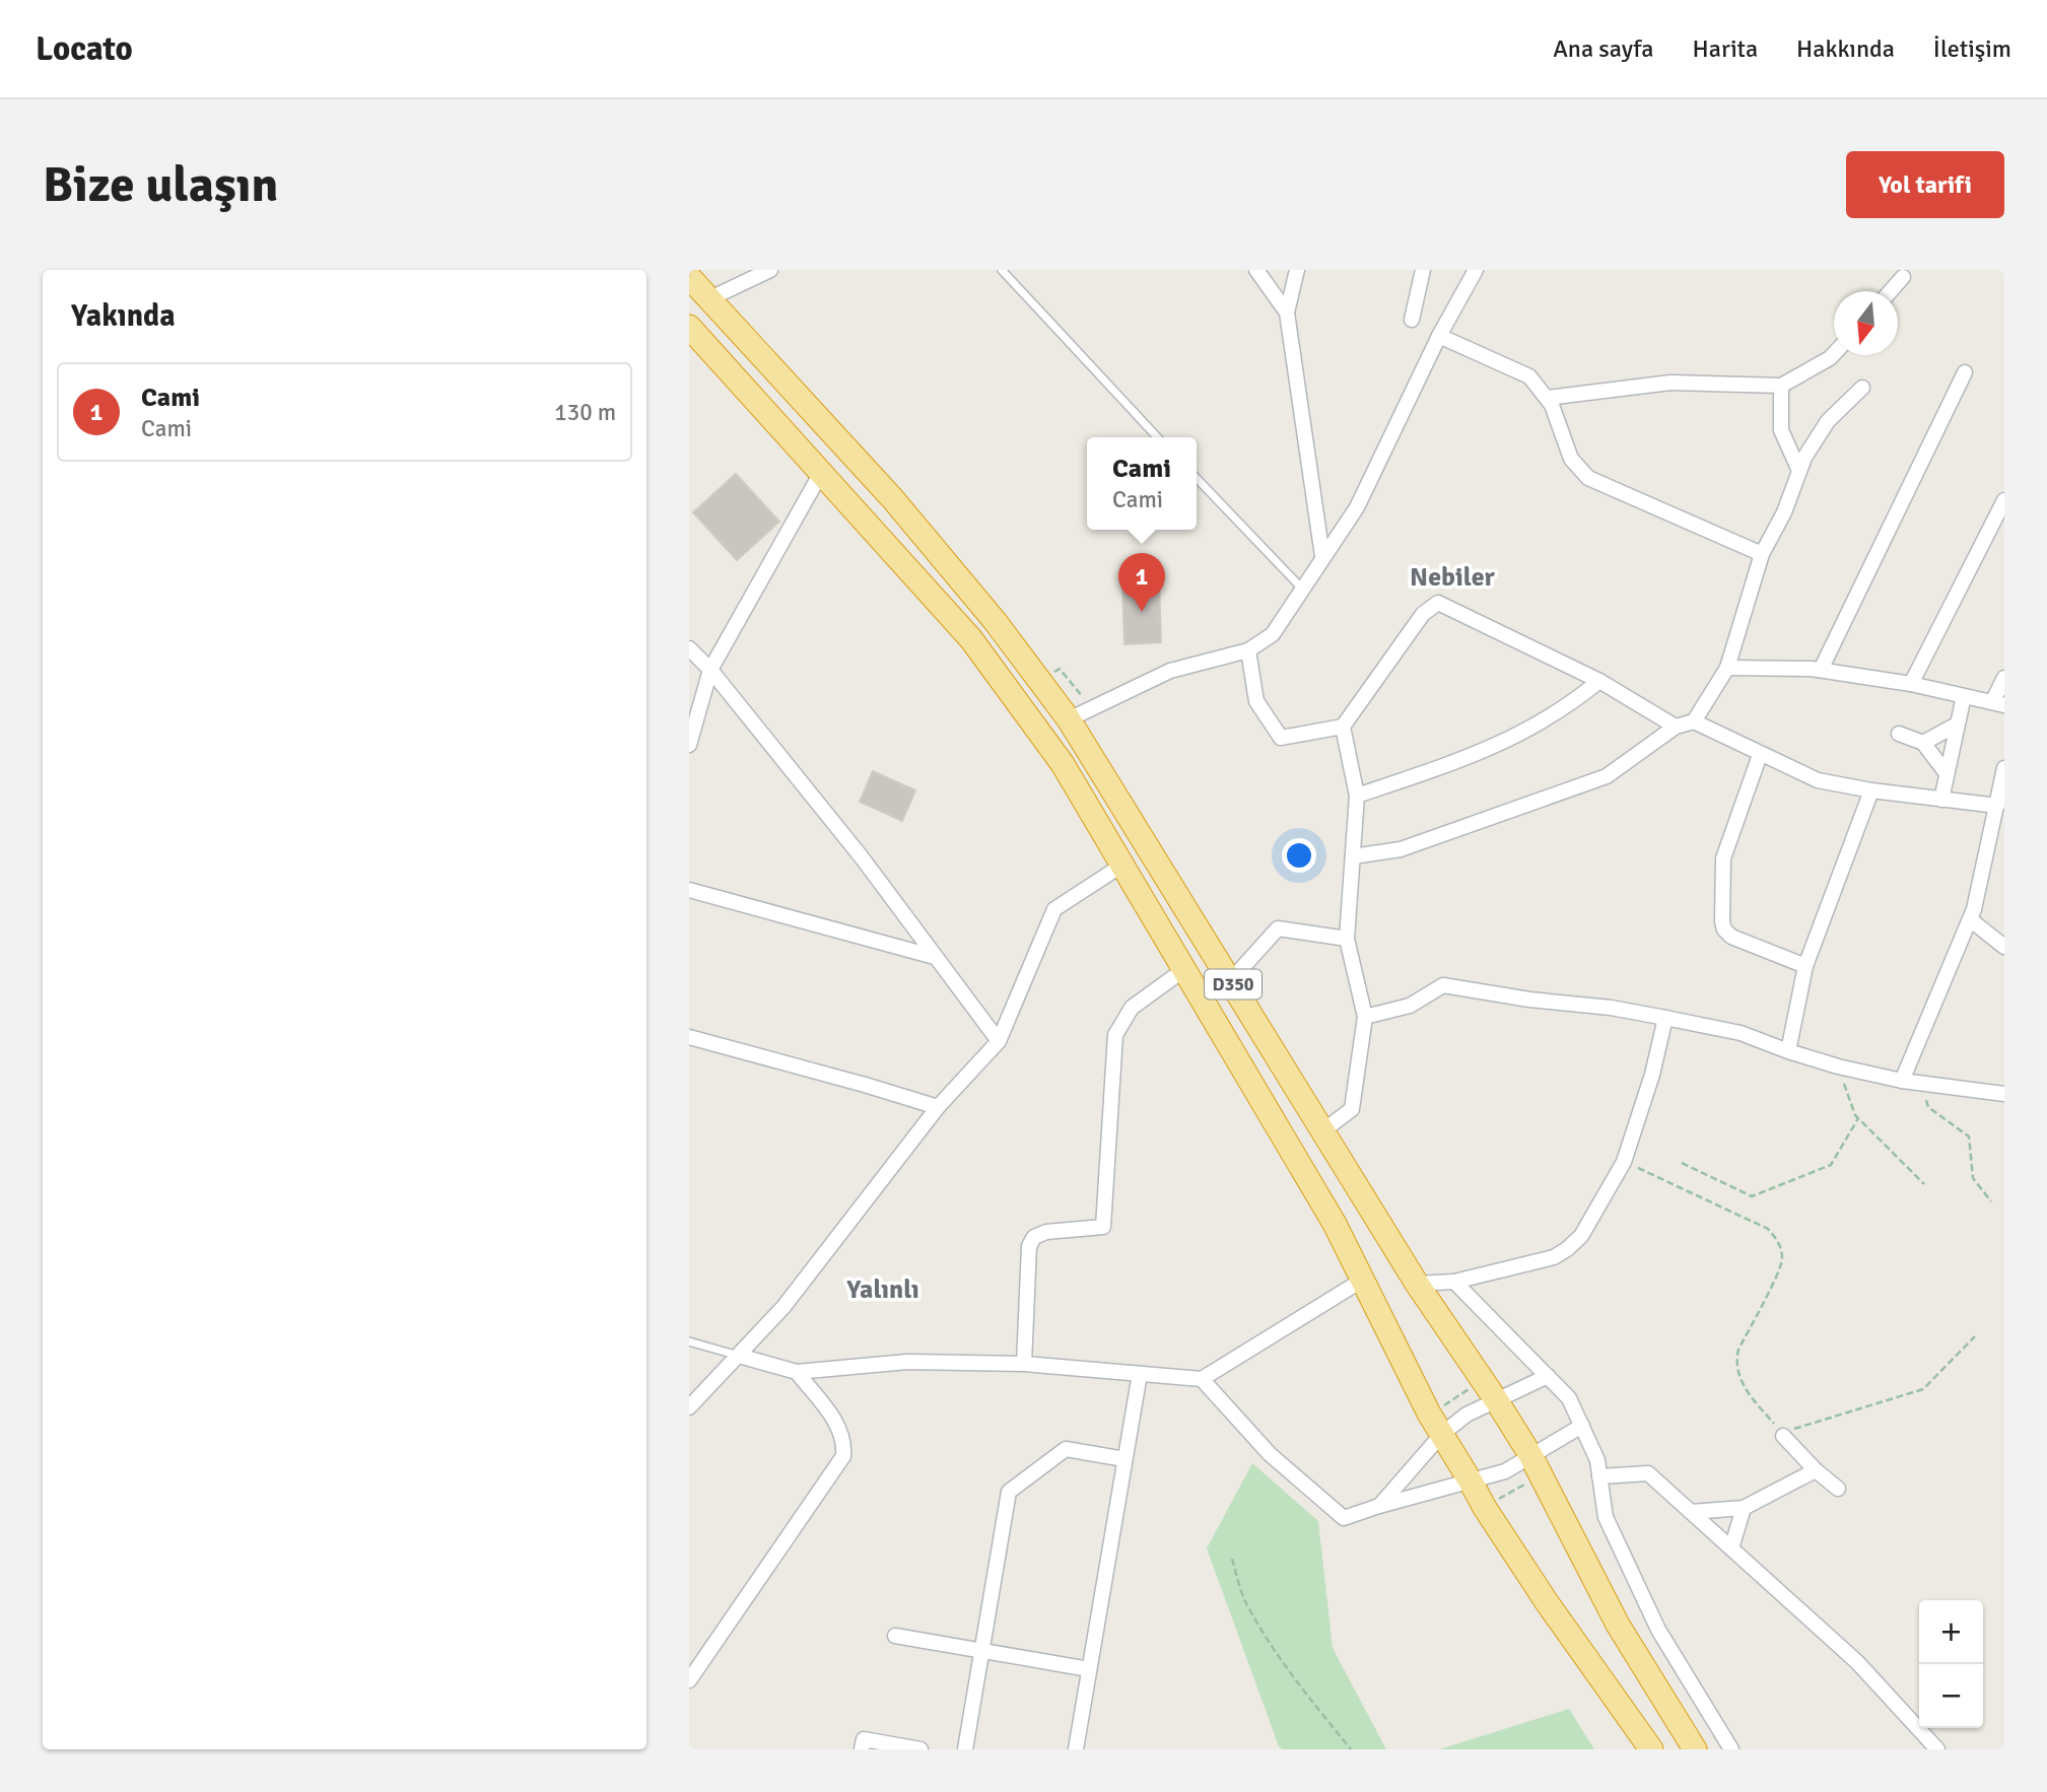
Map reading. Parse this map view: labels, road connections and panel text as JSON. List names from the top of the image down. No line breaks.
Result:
{"streets":{"highway":["D350"]},"districts":["Nebiler","Yalınlı"],"north":"bottom","page":{"header":"Locato","nav":["Ana sayfa","Harita","Hakkında","İletişim"],"buttons":"Yol tarifi","title":"Bize ulaşın","heading":"Yakında","list":[{"mark":"1","name":"Cami","note":"Cami","value":"130 m"}],"popup":["Cami","Cami"],"pins":"1","map_buttons":["+","−"]}}
